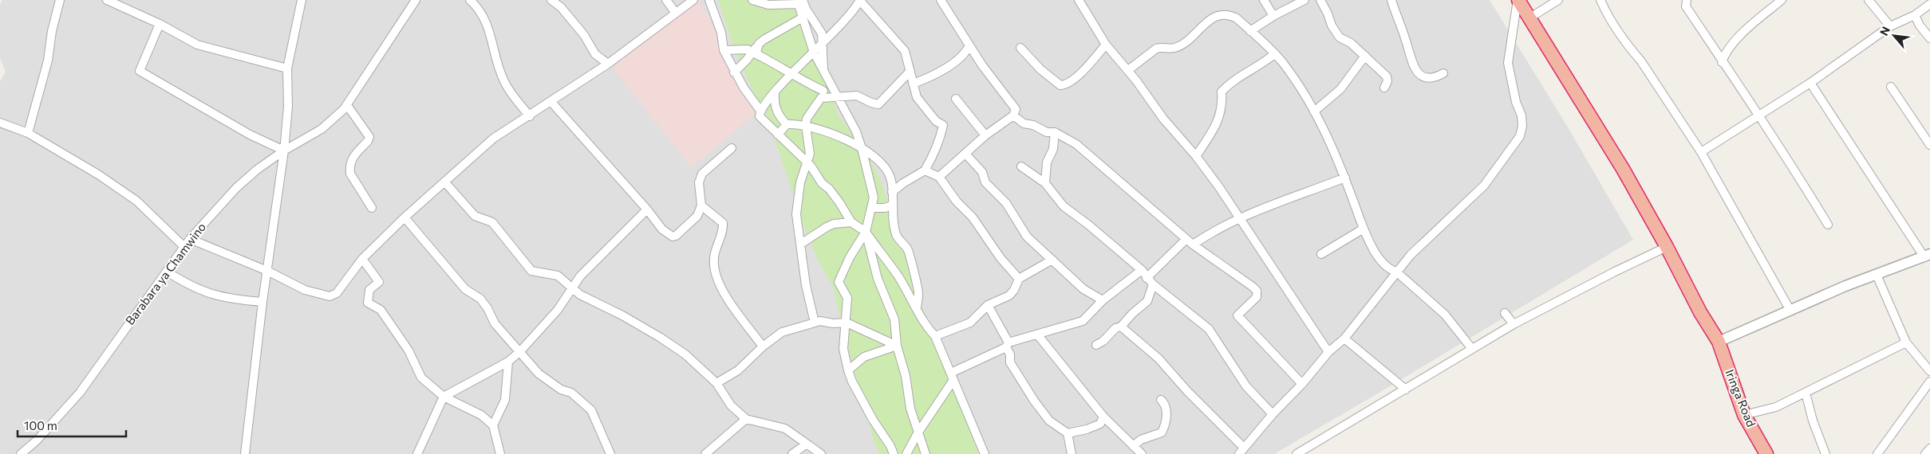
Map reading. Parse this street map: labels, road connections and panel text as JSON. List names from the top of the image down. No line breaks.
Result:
{"streets":{"highway":["Iringa Road"],"street":["Barabara ya Chamwino"]},"scale_bar":"100 m","north":"top left"}
